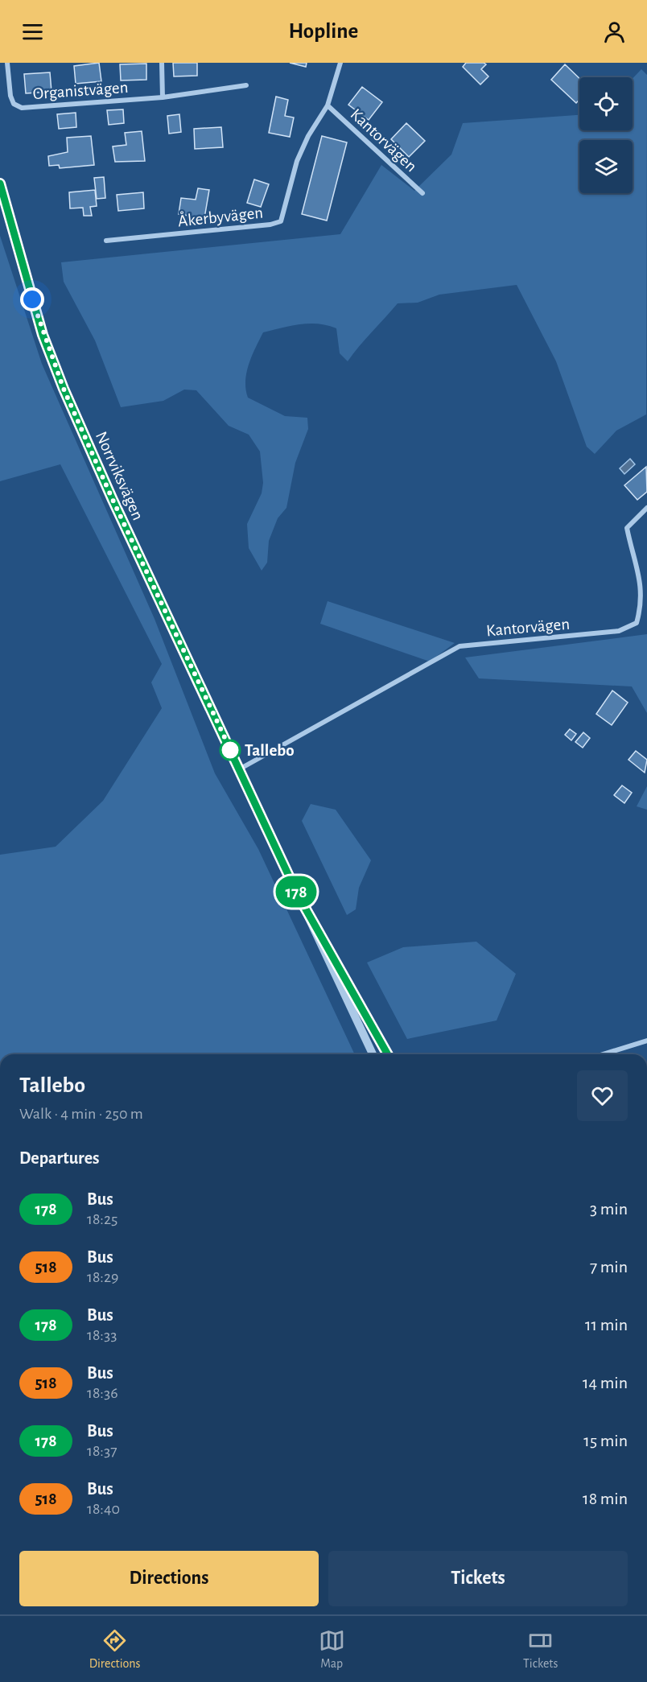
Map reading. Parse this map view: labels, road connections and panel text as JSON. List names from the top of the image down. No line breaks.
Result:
{"streets":{"street":["Organistvägen","Kantorvägen","Åkerbyvägen","Norrviksvägen"]},"crossings":[["Kantorvägen","Åkerbyvägen"],["Kantorvägen","Norrviksvägen"]],"places":["Tallebo"],"lines":["bus line 178"],"page":{"header":"Hopline","on_map":"178","heading":[["Tallebo","Walk · 4 min · 250 m"],"Departures"],"list":[{"mark":"178","name":"Bus","note":"18:25","value":"3 min"},{"mark":"518","name":"Bus","note":"18:29","value":"7 min"},{"mark":"178","name":"Bus","note":"18:33","value":"11 min"},{"mark":"518","name":"Bus","note":"18:36","value":"14 min"},{"mark":"178","name":"Bus","note":"18:37","value":"15 min"},{"mark":"518","name":"Bus","note":"18:40","value":"18 min"}],"buttons":["Directions","Tickets"],"tabs":["Directions","Map","Tickets"]}}
